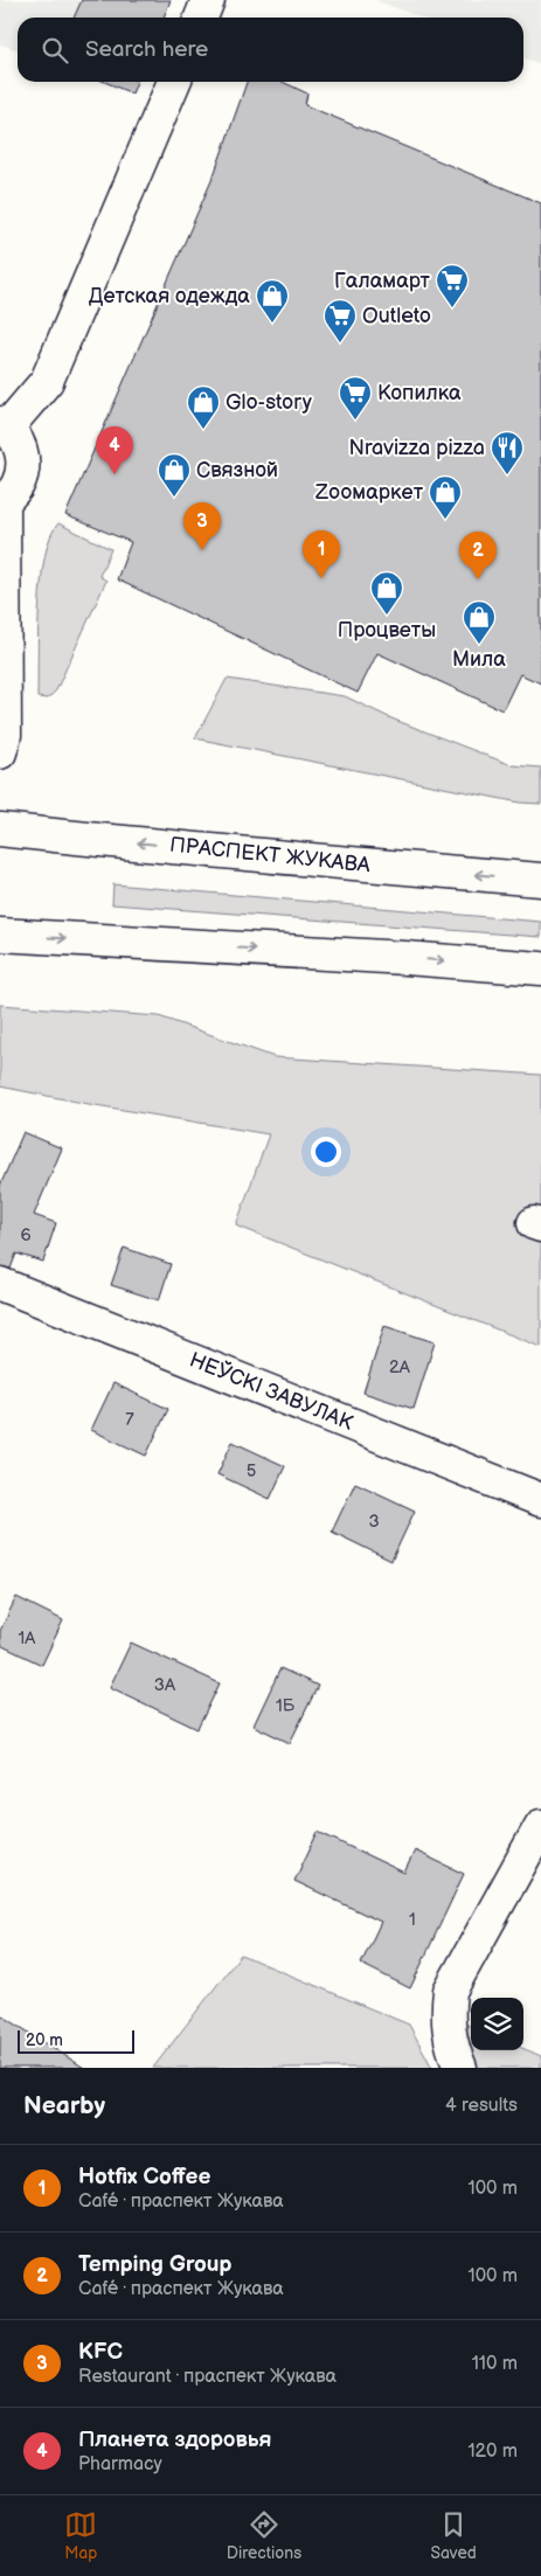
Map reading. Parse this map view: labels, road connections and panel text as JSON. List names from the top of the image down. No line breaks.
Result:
{"streets":{"street":["ПРАСПЕКТ ЖУКАВА","НЕЎСКІ ЗАВУЛАК"]},"places":{"supermarket":["Галамарт","Outleto","Копилка"],"shop":["Детская одежда","Glo-story","Связной","Zooмаркет","Процветы","Мила"],"restaurant":["Nravizza pizza"]},"house_numbers":["6","2А","7","5","3","1А","3А","1Б","1"],"scale_bar":"20 m","page":{"search":"Search here","pins":["4","3","1","2"],"scale":"20 m","heading":["Nearby","4 results"],"list":[{"mark":"1","name":"Hotfix Coffee","note":"Café · праспект Жукава","value":"100 m"},{"mark":"2","name":"Temping Group","note":"Café · праспект Жукава","value":"100 m"},{"mark":"3","name":"KFC","note":"Restaurant · праспект Жукава","value":"110 m"},{"mark":"4","name":"Планета здоровья","note":"Pharmacy","value":"120 m"}],"nav":["Map","Directions","Saved"]}}
